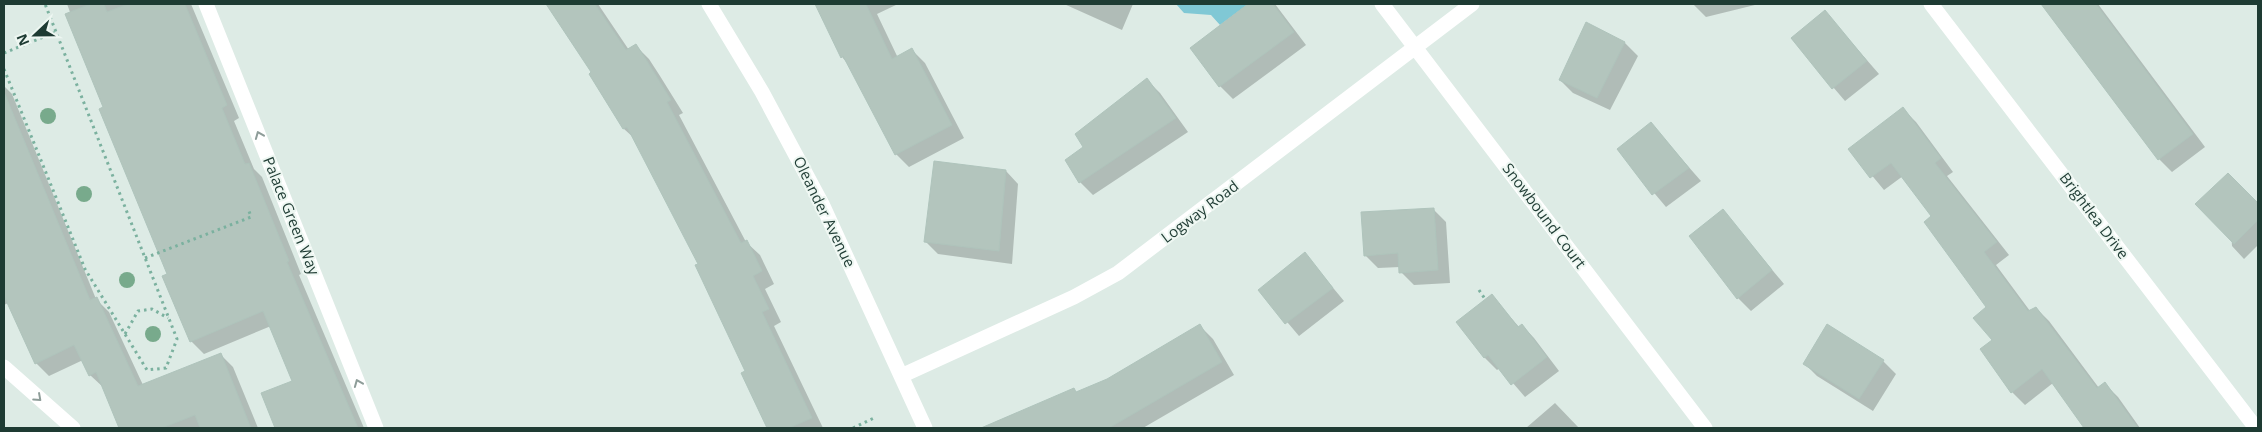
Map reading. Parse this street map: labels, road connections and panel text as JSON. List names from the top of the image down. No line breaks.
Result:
{"streets":{"street":["Oleander Avenue","Logway Road","Palace Green Way","Snowbound Court","Brightlea Drive"]},"crossings":[["Oleander Avenue","Logway Road"],["Logway Road","Snowbound Court"]],"one_way":["Palace Green Way"],"north":"left"}
